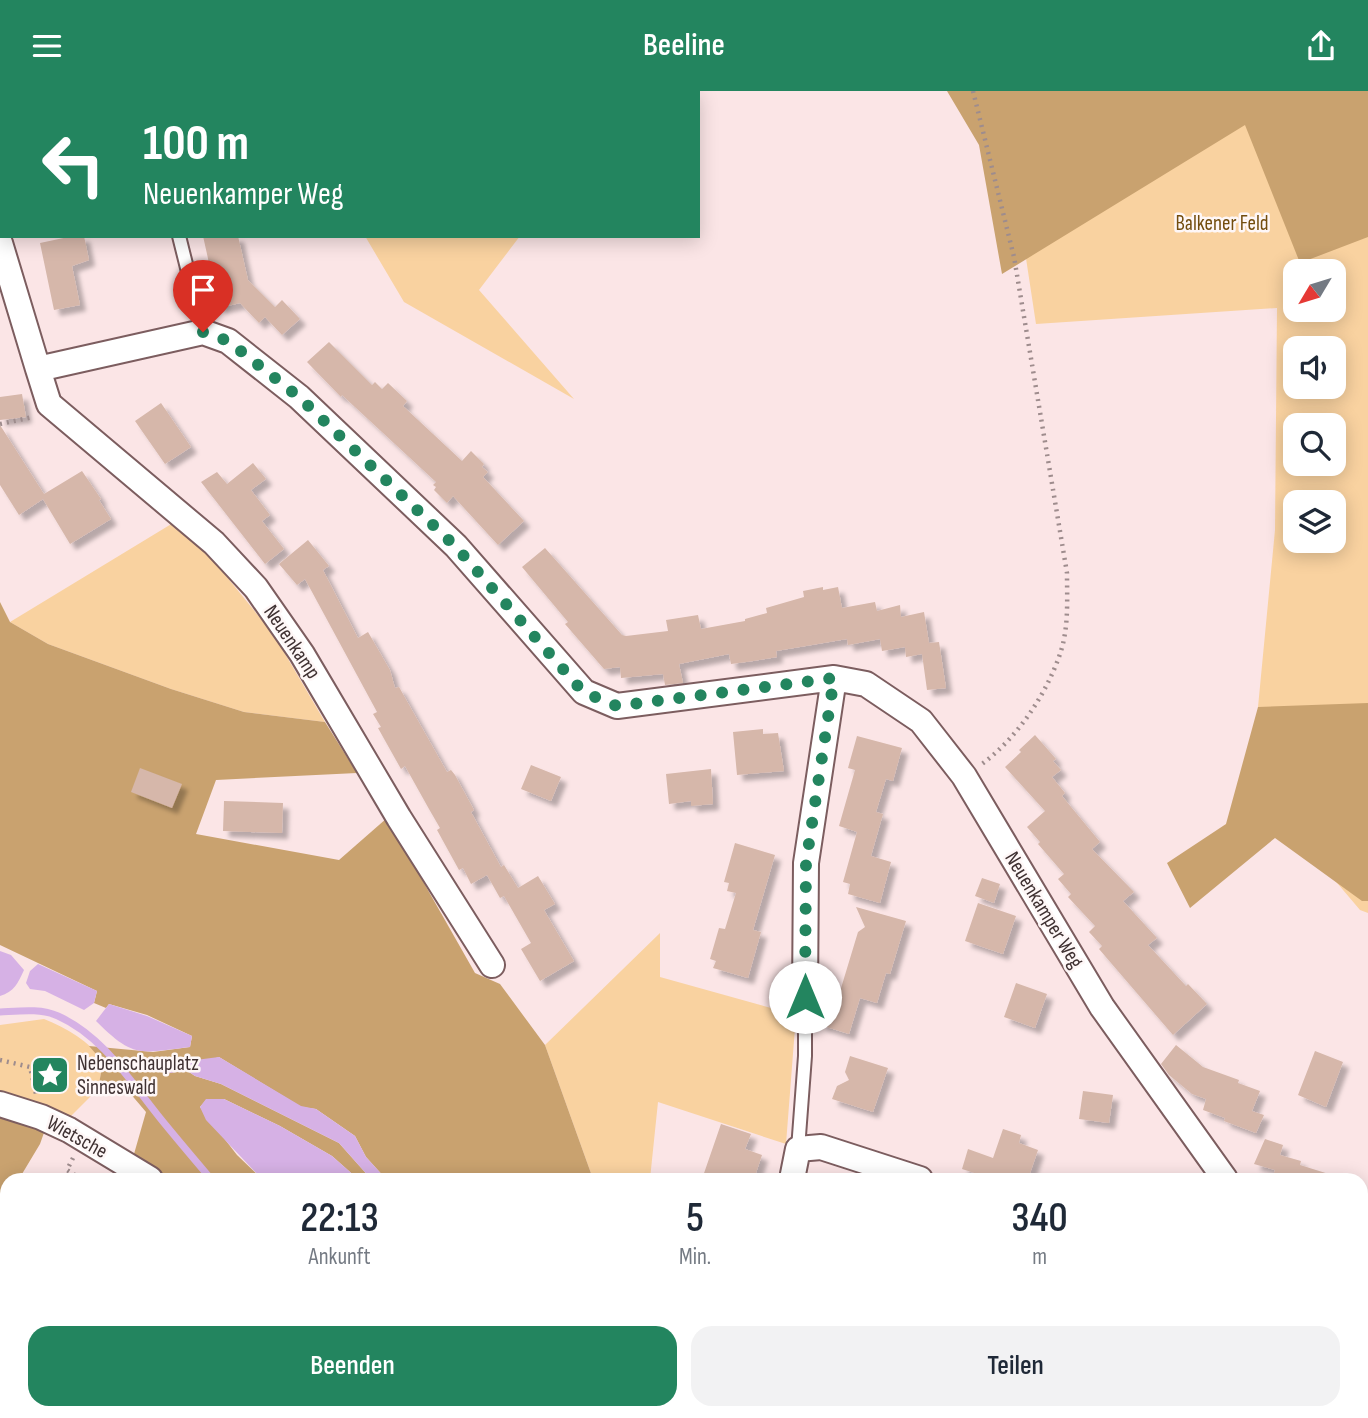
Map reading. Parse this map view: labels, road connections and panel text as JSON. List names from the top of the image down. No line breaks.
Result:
{"streets":{"street":["Neuenkamp","Neuenkamper Weg","Wietsche"]},"parks":["Balkener Feld"],"places":{"place":["Nebenschauplatz Sinneswald"]},"north":"bottom left","page":{"header":"Beeline","turn":["100 m","Neuenkamper Weg"],"eta":["22:13","Ankunft","5","Min.","340","m"],"buttons":["Beenden","Teilen"]}}
